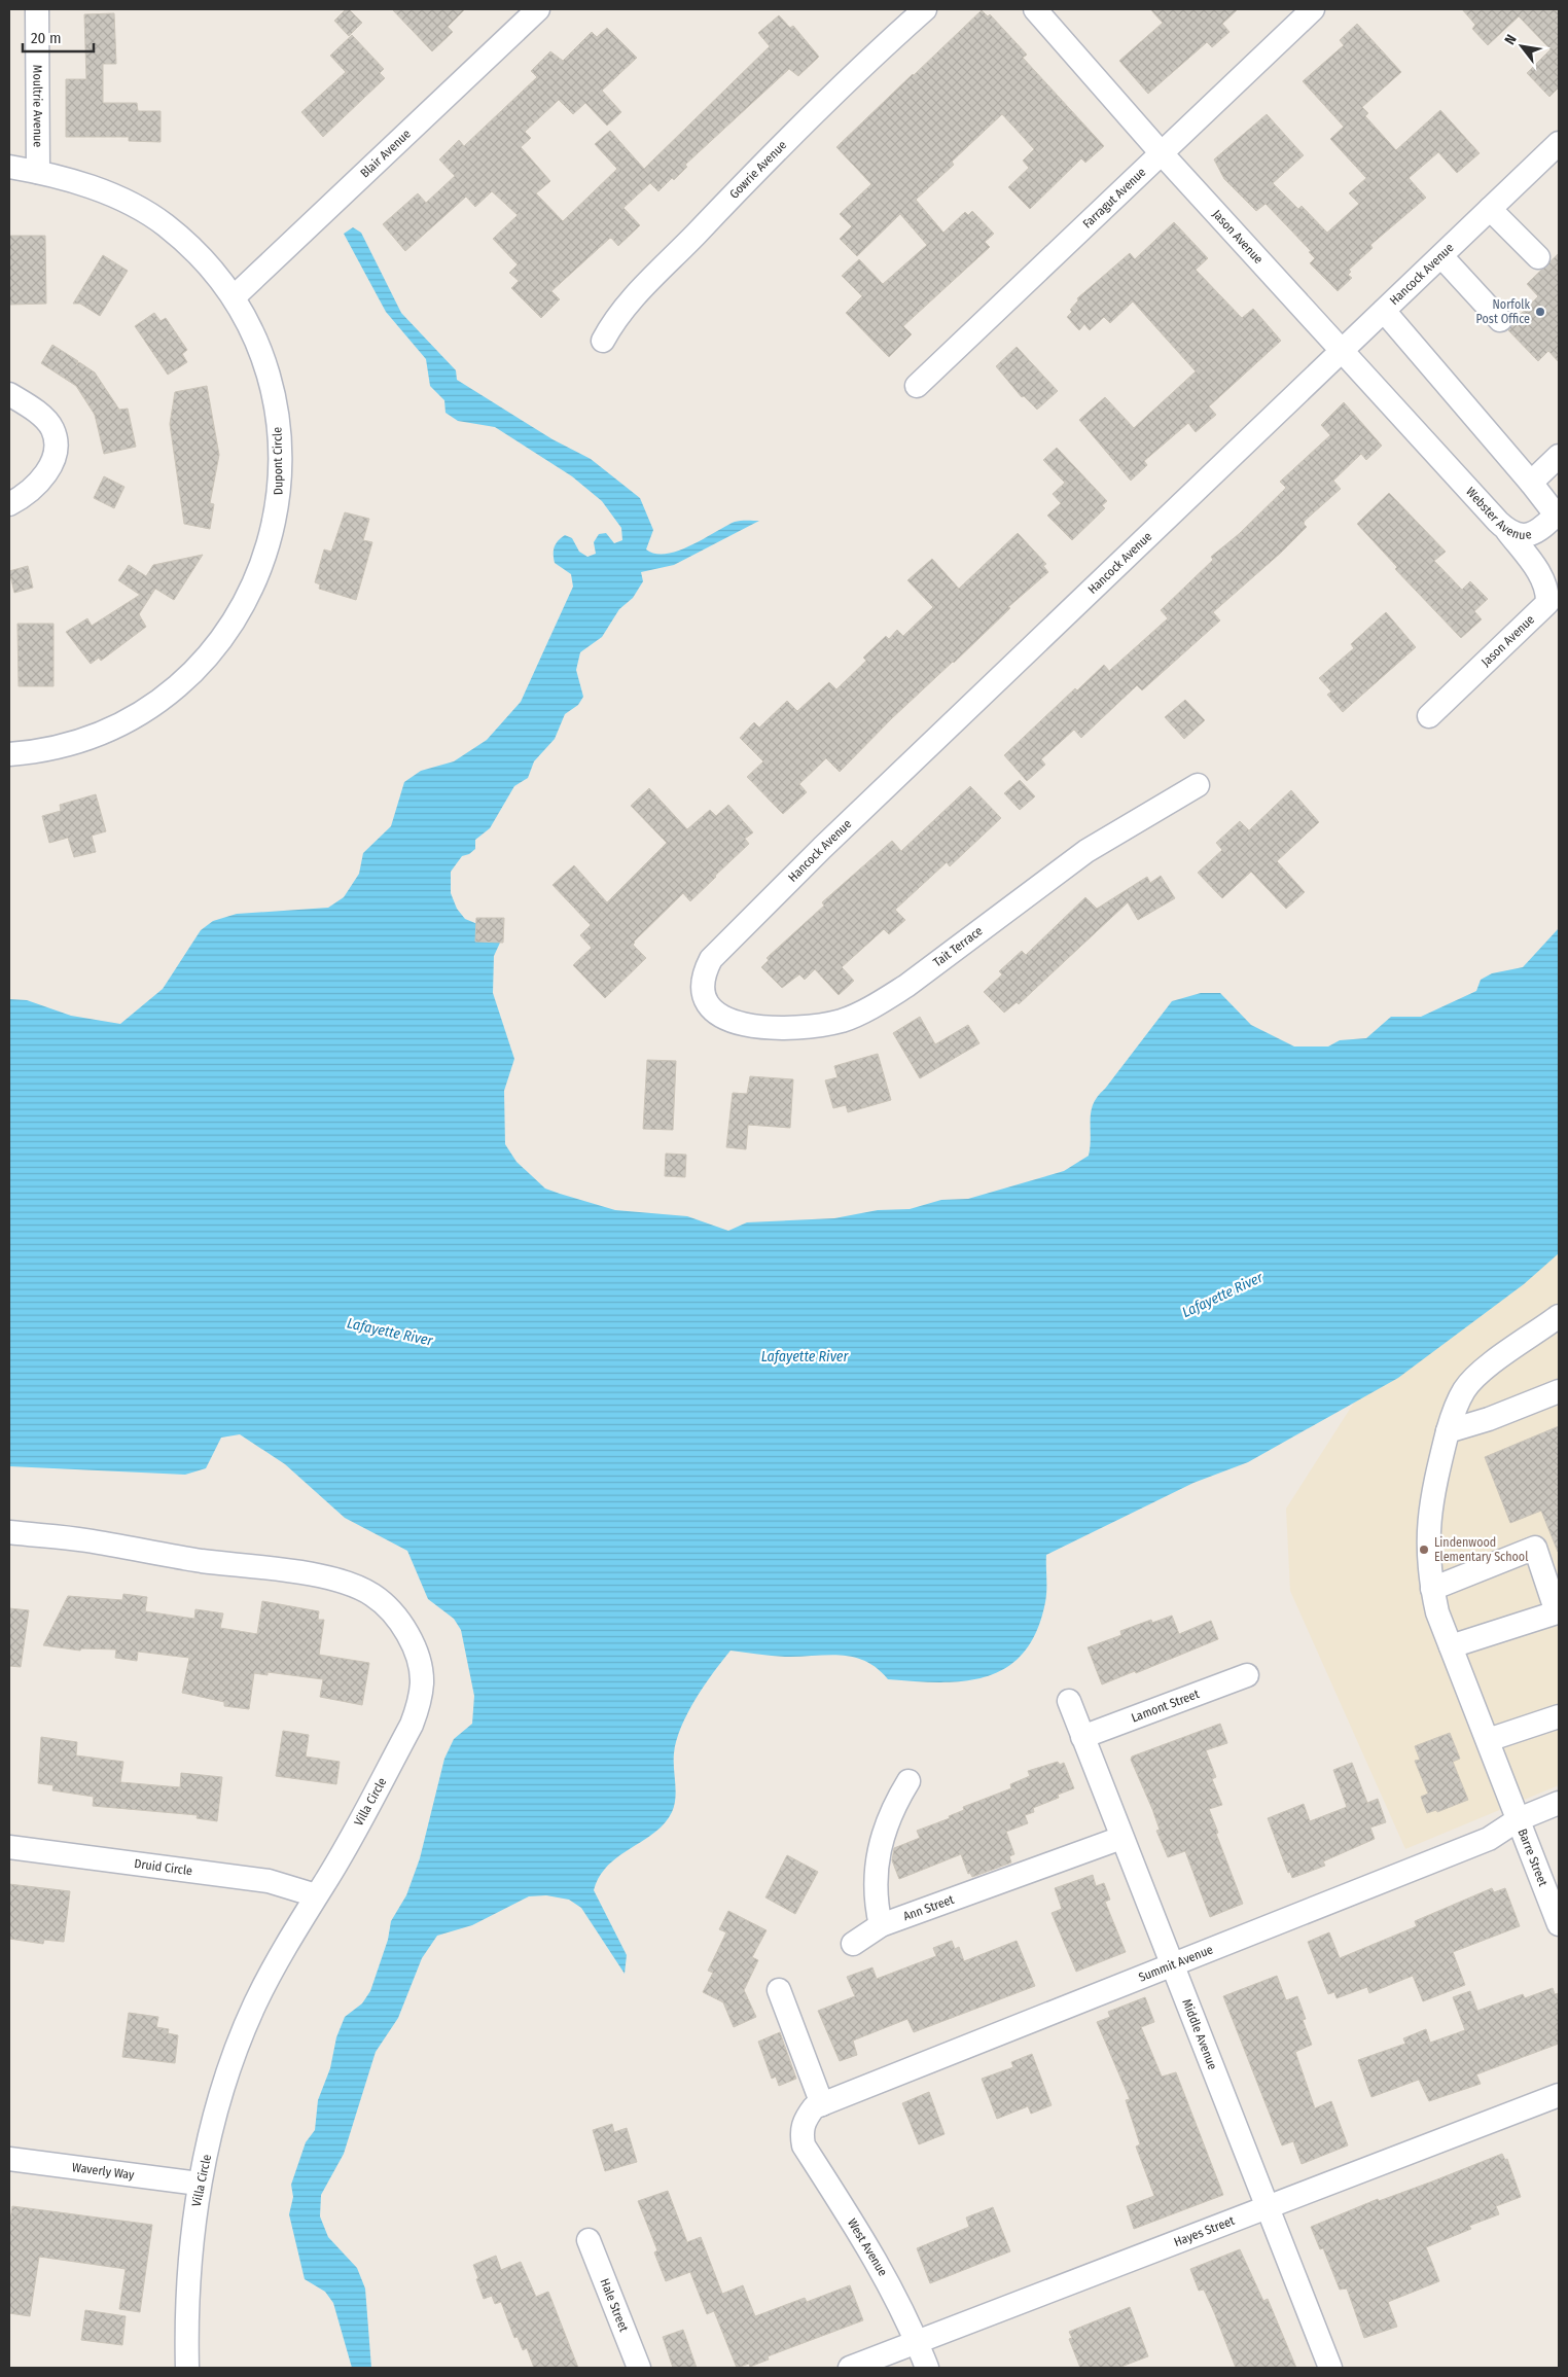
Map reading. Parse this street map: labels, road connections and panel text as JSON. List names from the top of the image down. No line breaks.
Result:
{"streets":{"street":["Moultrie Avenue","Blair Avenue","Gowrie Avenue","Farragut Avenue","Jason Avenue","Hancock Avenue","Dupont Circle","Webster Avenue","Tait Terrace","Lamont Street","Villa Circle","Barre Street","Druid Circle","Ann Street","Summit Avenue","Middle Avenue","Waverly Way","Hayes Street","West Avenue","Hale Street"]},"crossings":[["Moultrie Avenue","Dupont Circle"],["Blair Avenue","Dupont Circle"],["Farragut Avenue","Jason Avenue"],["Jason Avenue","Hancock Avenue"],["Jason Avenue","Webster Avenue"],["Hancock Avenue","Tait Terrace"],["Lamont Street","Middle Avenue"],["Villa Circle","Druid Circle"],["Villa Circle","Waverly Way"],["Barre Street","Summit Avenue"],["Ann Street","Middle Avenue"],["Summit Avenue","Middle Avenue"],["Summit Avenue","West Avenue"],["Middle Avenue","Hayes Street"],["Hayes Street","West Avenue"]],"water":["Lafayette River"],"places":["Norfolk Post Office","Lindenwood Elementary School"],"scale_bar":"20 m","north":"top left"}
